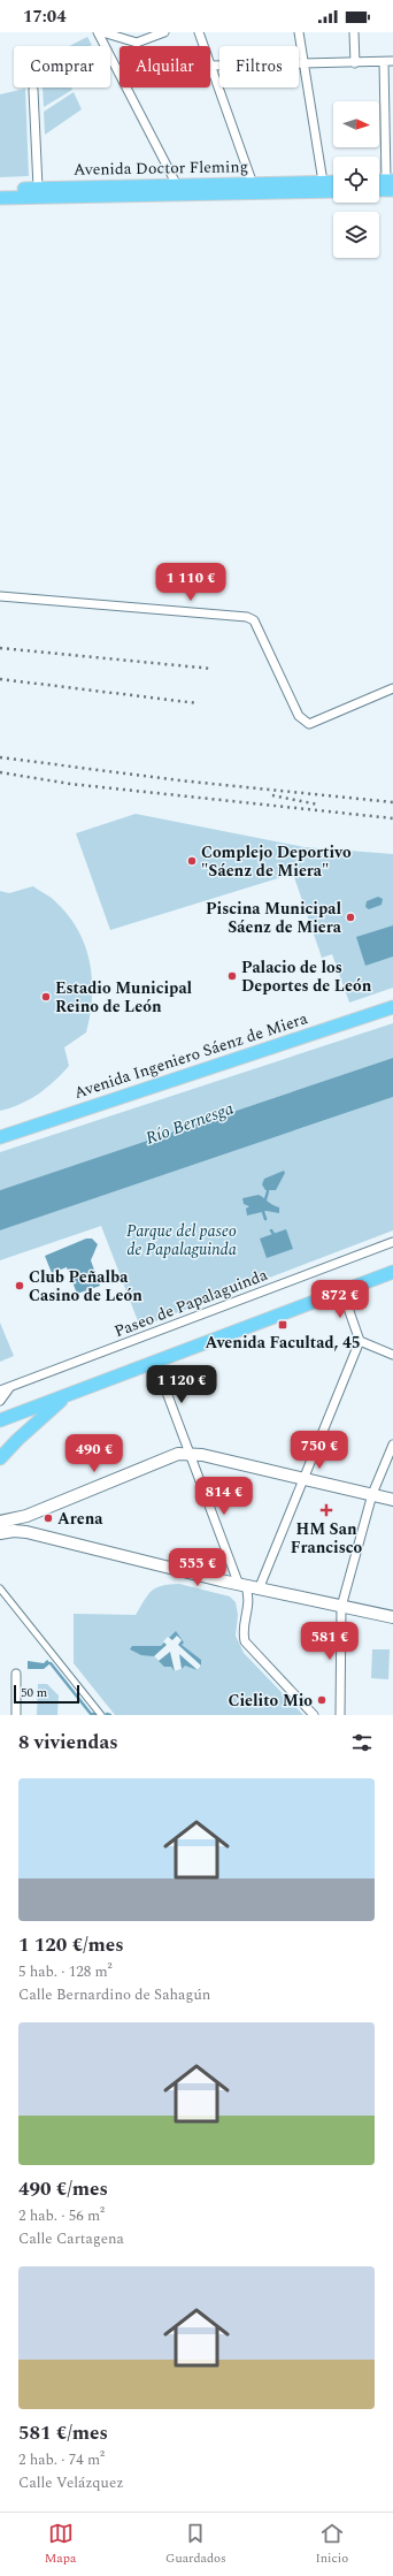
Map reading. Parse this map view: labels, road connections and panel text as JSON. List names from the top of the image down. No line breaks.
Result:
{"streets":{"main road":["Avenida Doctor Fleming","Avenida Ingeniero Sáenz de Miera"],"street":["Paseo de Papalaguinda"]},"water":["Río Bernesga"],"parks":["Parque del paseo de Papalaguinda"],"places":{"other":["Complejo Deportivo \"Sáenz de Miera\"","Piscina Municipal Sáenz de Miera","Palacio de los Deportes de León","Estadio Municipal Reino de León","Club Peñalba Casino de León","Arena","Cielito Mio"],"transit":["Avenida Facultad, 45"],"health":["HM San Francisco"]},"scale_bar":"50 m","north":"right","page":{"status":"17:04","chip":["Comprar","Alquilar","Filtros"],"price":["1 110 €","872 €","1 120 €","750 €","490 €","814 €","555 €","581 €"],"scale":"50 m","heading":"8 viviendas","list":[{"name":"1 120 €/mes","note":"5 hab. · 128 m² · Calle Bernardino de Sahagún"},{"name":"490 €/mes","note":"2 hab. · 56 m² · Calle Cartagena"},{"name":"581 €/mes","note":"2 hab. · 74 m² · Calle Velázquez"}],"tabs":["Mapa","Guardados","Inicio"]}}
